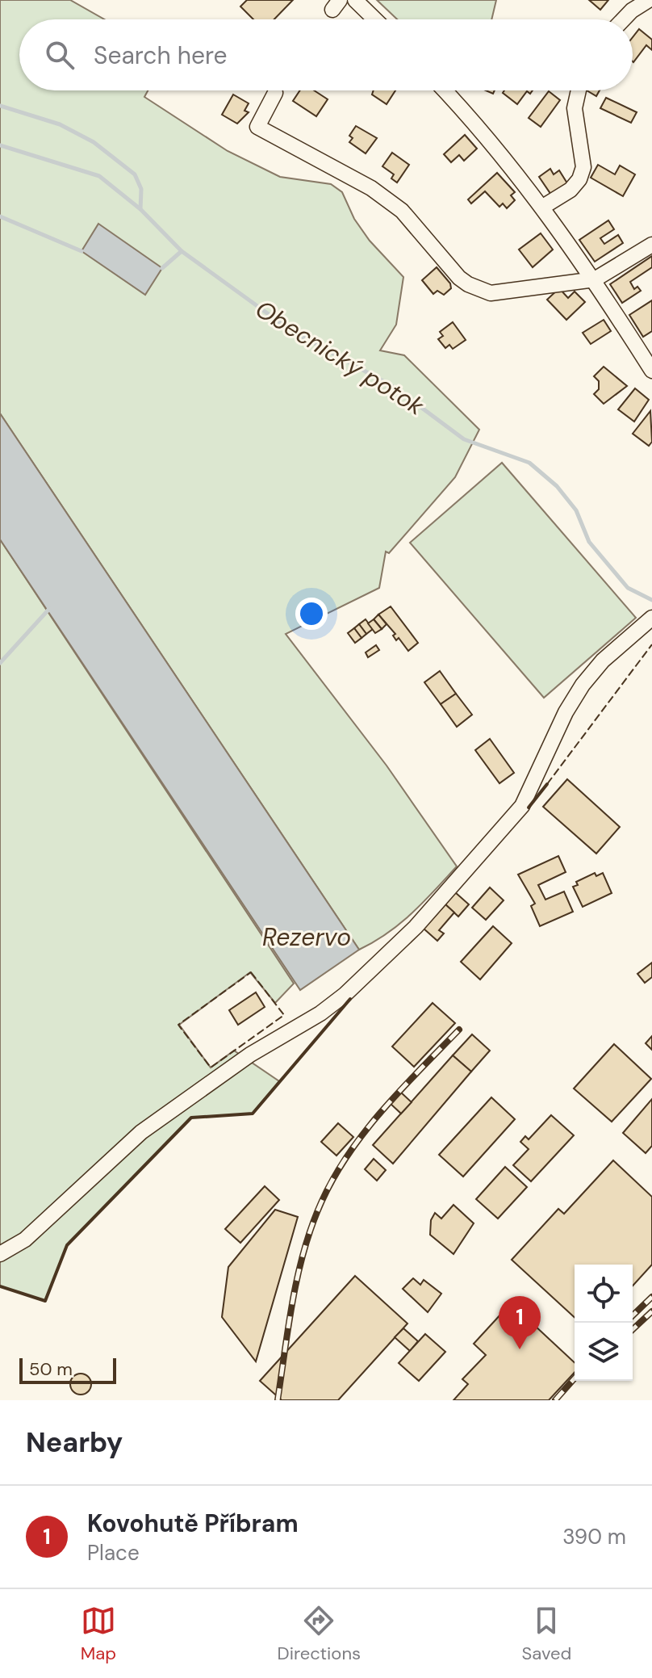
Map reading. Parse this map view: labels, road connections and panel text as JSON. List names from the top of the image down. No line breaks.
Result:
{"water":["Obecnický potok","Rezervo"],"scale_bar":"50 m","page":{"search":"Search here","pins":"1","scale":"50 m","heading":"Nearby","list":[{"mark":"1","name":"Kovohutě Příbram","note":"Place","value":"390 m"}],"nav":["Map","Directions","Saved"]}}
